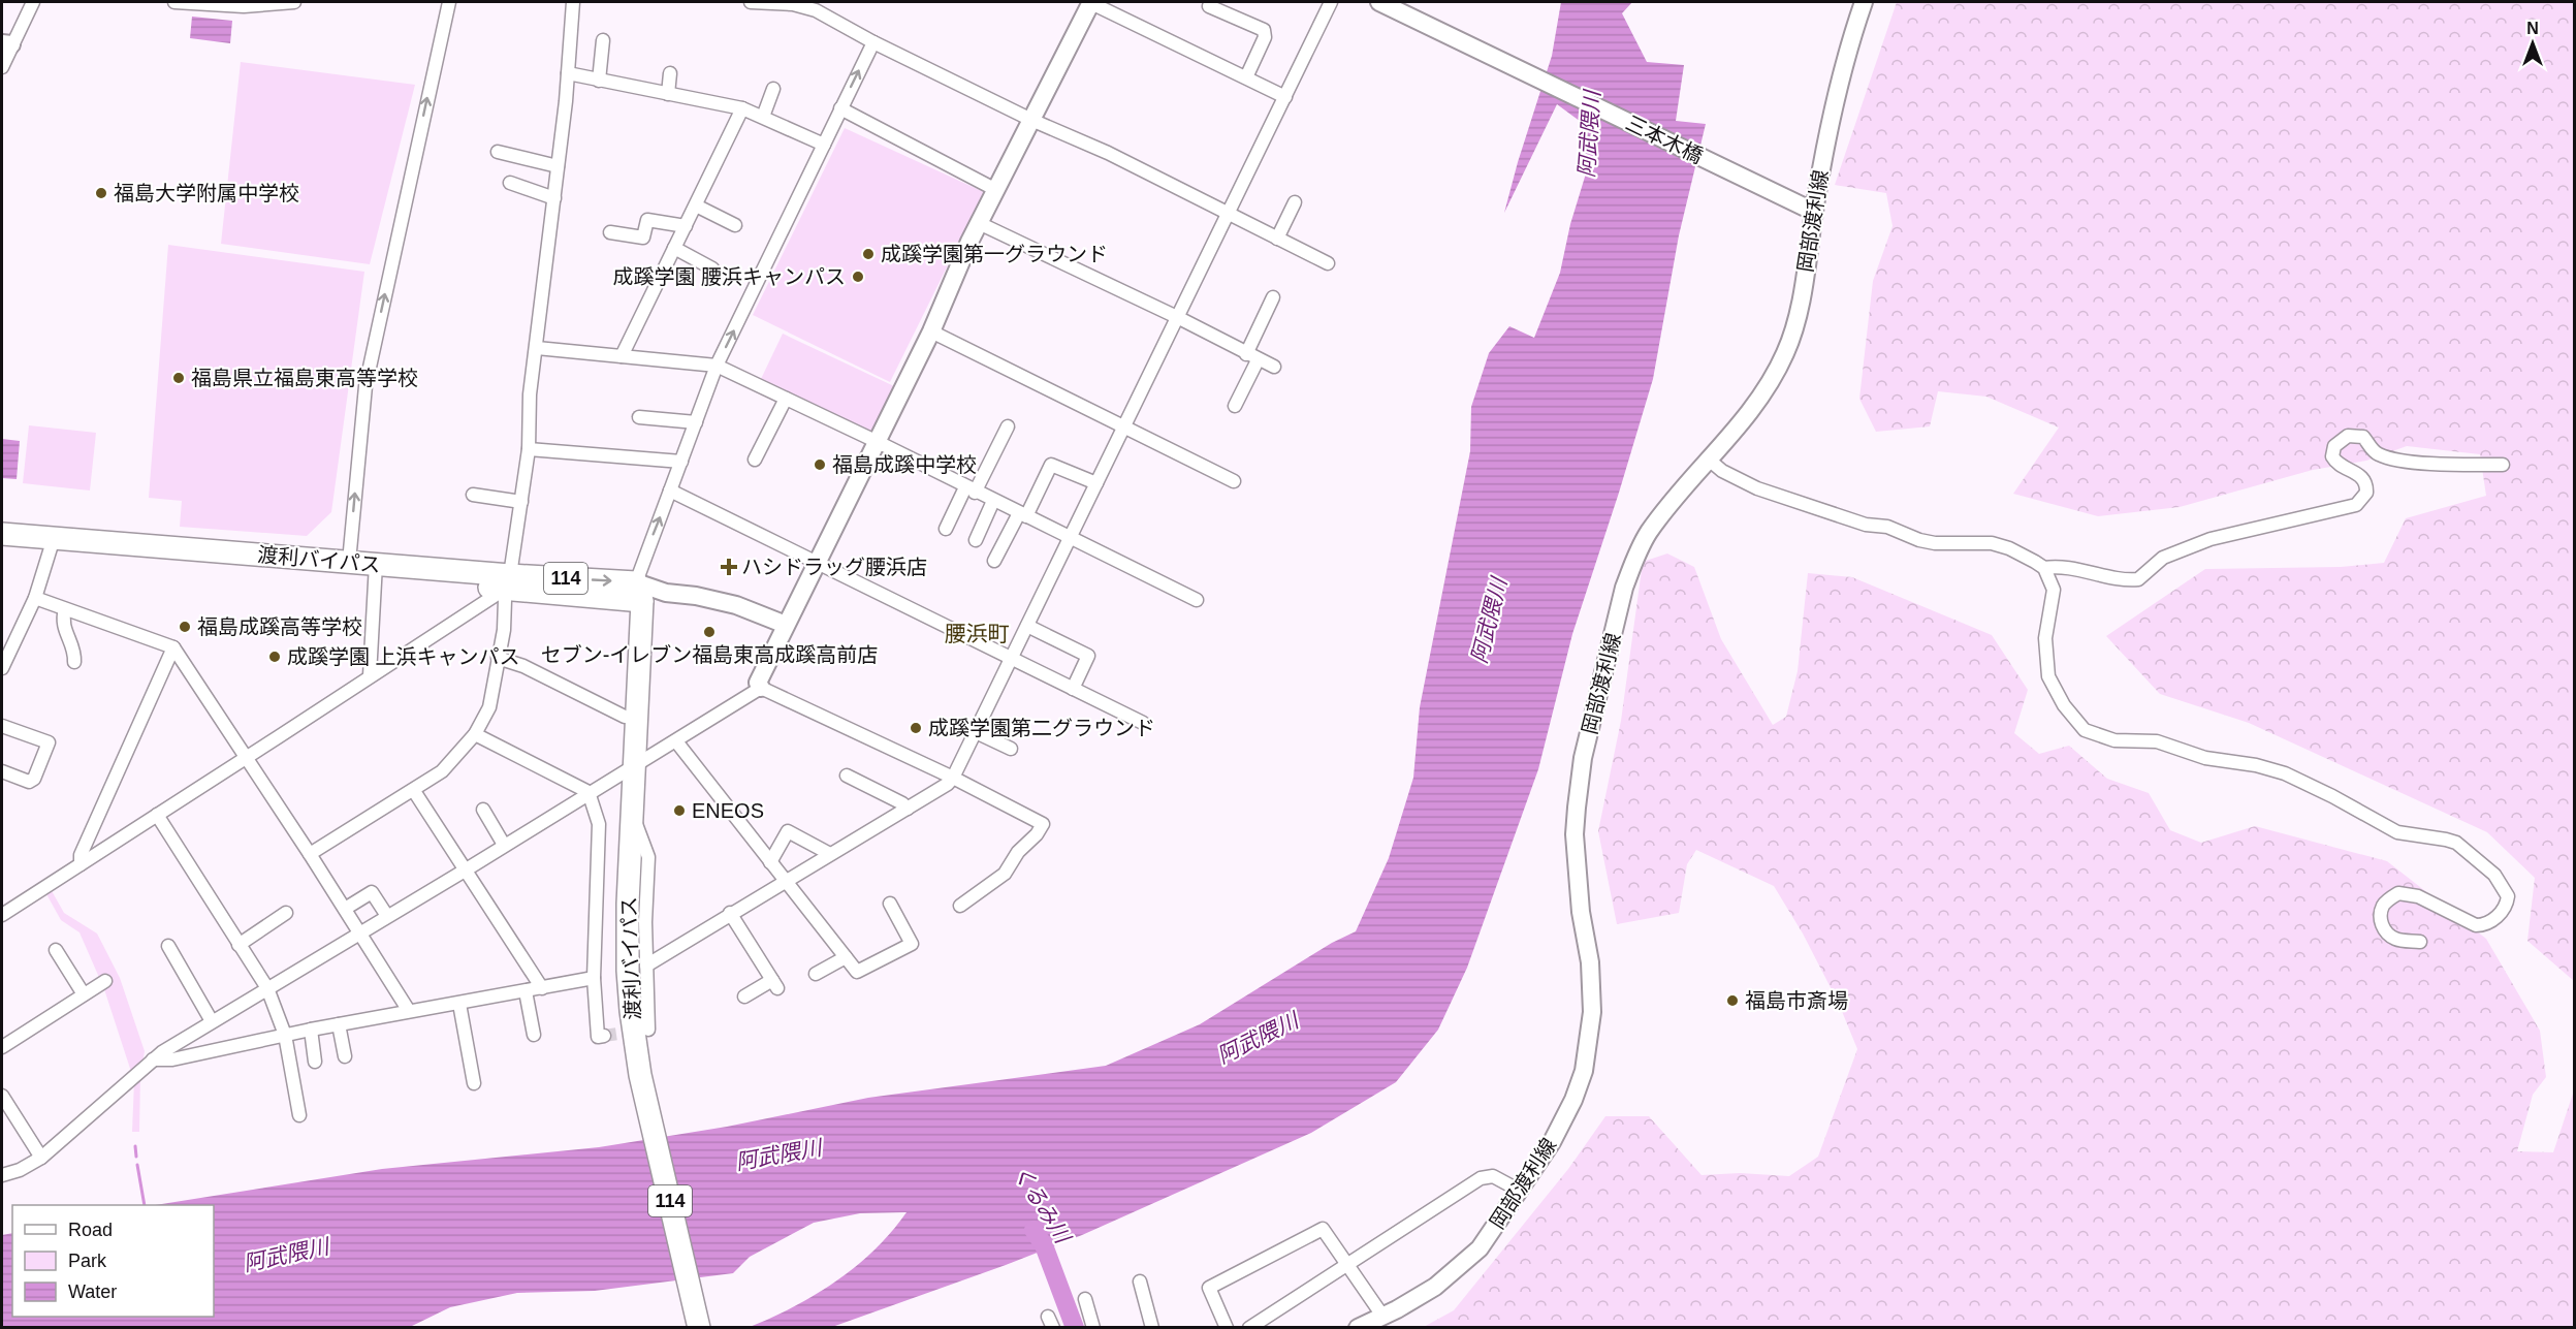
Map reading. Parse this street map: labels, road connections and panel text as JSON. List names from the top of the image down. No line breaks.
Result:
{"streets":{"highway":["渡利バイパス","114"],"main road":["三本木橋","岡部渡利線"]},"crossings":[["三本木橋","岡部渡利線"]],"districts":["腰浜町"],"water":["阿武隈川","くるみ川"],"places":{"other":["福島大学附属中学校","成蹊学園第一グラウンド","成蹊学園 腰浜キャンパス","福島県立福島東高等学校","福島成蹊中学校","福島成蹊高等学校","セブン-イレブン福島東高成蹊高前店","成蹊学園 上浜キャンパス","成蹊学園第二グラウンド","ENEOS","福島市斎場"],"health":["ハシドラッグ腰浜店"]},"legend":["Road","Park","Water"],"north":"top"}
